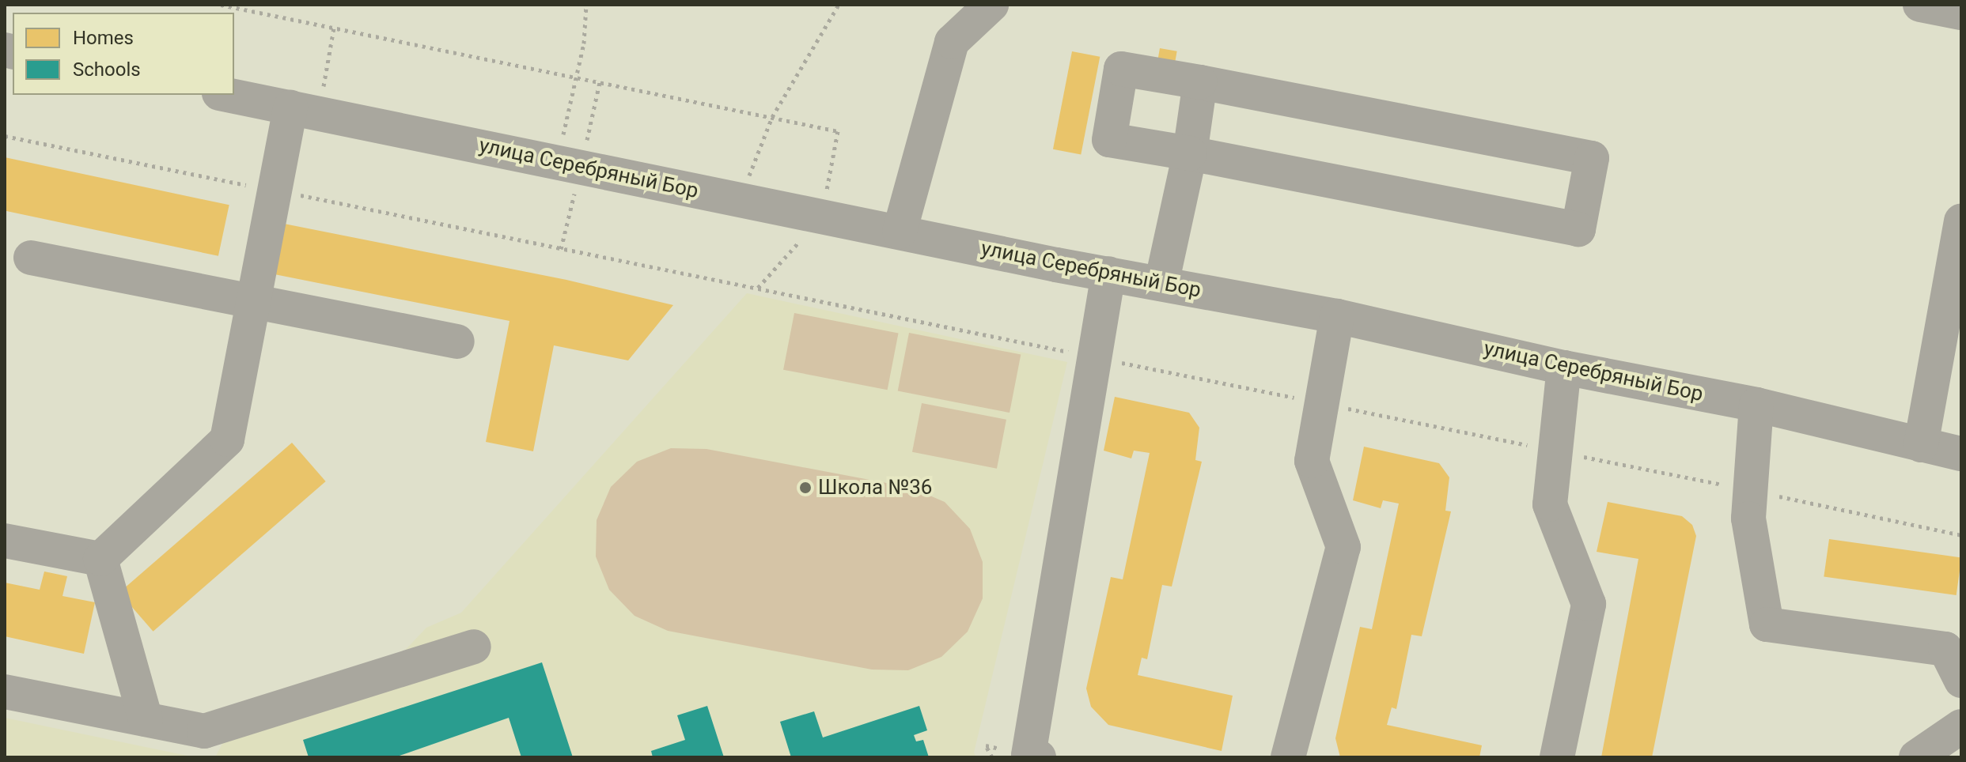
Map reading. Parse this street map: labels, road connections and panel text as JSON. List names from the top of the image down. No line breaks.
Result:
{"streets":{"street":["улица Серебряный Бор"]},"places":["Школа №36"],"legend":["Homes","Schools"]}
